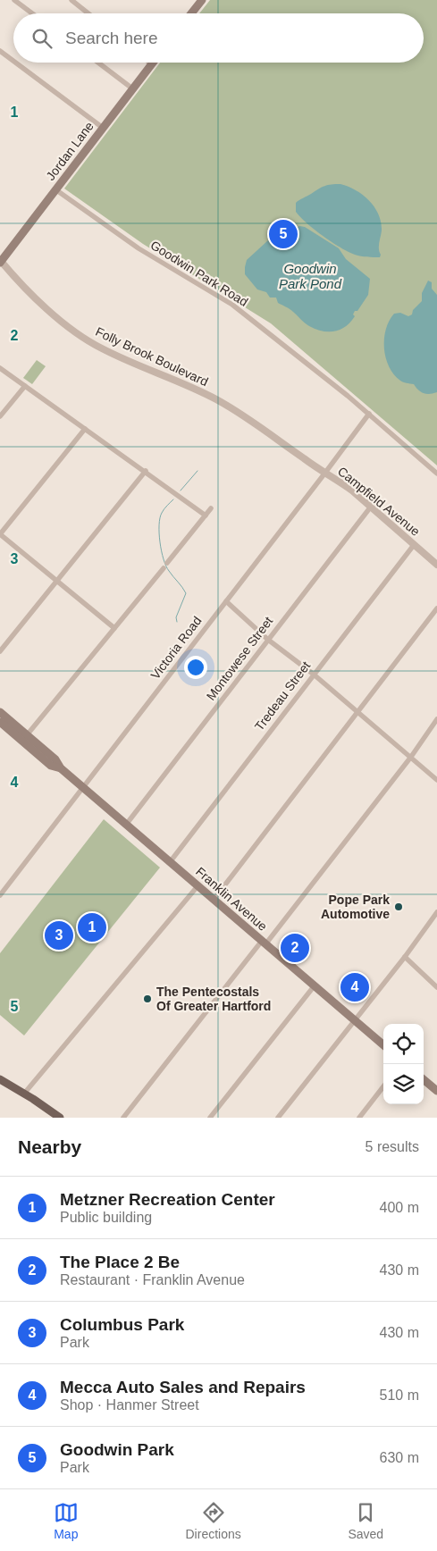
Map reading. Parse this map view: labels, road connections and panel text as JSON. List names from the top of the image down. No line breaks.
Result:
{"streets":{"main road":["Jordan Lane","Franklin Avenue"],"street":["Goodwin Park Road","Folly Brook Boulevard","Campfield Avenue","Victoria Road","Montowese Street","Tredeau Street"]},"crossings":[["Jordan Lane","Goodwin Park Road"],["Jordan Lane","Folly Brook Boulevard"],["Goodwin Park Road","Victoria Road"],["Folly Brook Boulevard","Campfield Avenue"],["Campfield Avenue","Victoria Road"],["Campfield Avenue","Montowese Street"],["Campfield Avenue","Tredeau Street"],["Victoria Road","Franklin Avenue"],["Montowese Street","Franklin Avenue"],["Tredeau Street","Franklin Avenue"]],"water":["Goodwin Park Pond"],"places":["Pope Park Automotive","The Pentecostals Of Greater Hartford"],"page":{"search":"Search here","pins":["5","1","3","2","4"],"heading":["Nearby","5 results"],"list":[{"mark":"1","name":"Metzner Recreation Center","note":"Public building","value":"400 m"},{"mark":"2","name":"The Place 2 Be","note":"Restaurant · Franklin Avenue","value":"430 m"},{"mark":"3","name":"Columbus Park","note":"Park","value":"430 m"},{"mark":"4","name":"Mecca Auto Sales and Repairs","note":"Shop · Hanmer Street","value":"510 m"},{"mark":"5","name":"Goodwin Park","note":"Park","value":"630 m"}],"nav":["Map","Directions","Saved"]},"grid":{"rows":["1","2","3","4","5"]}}
